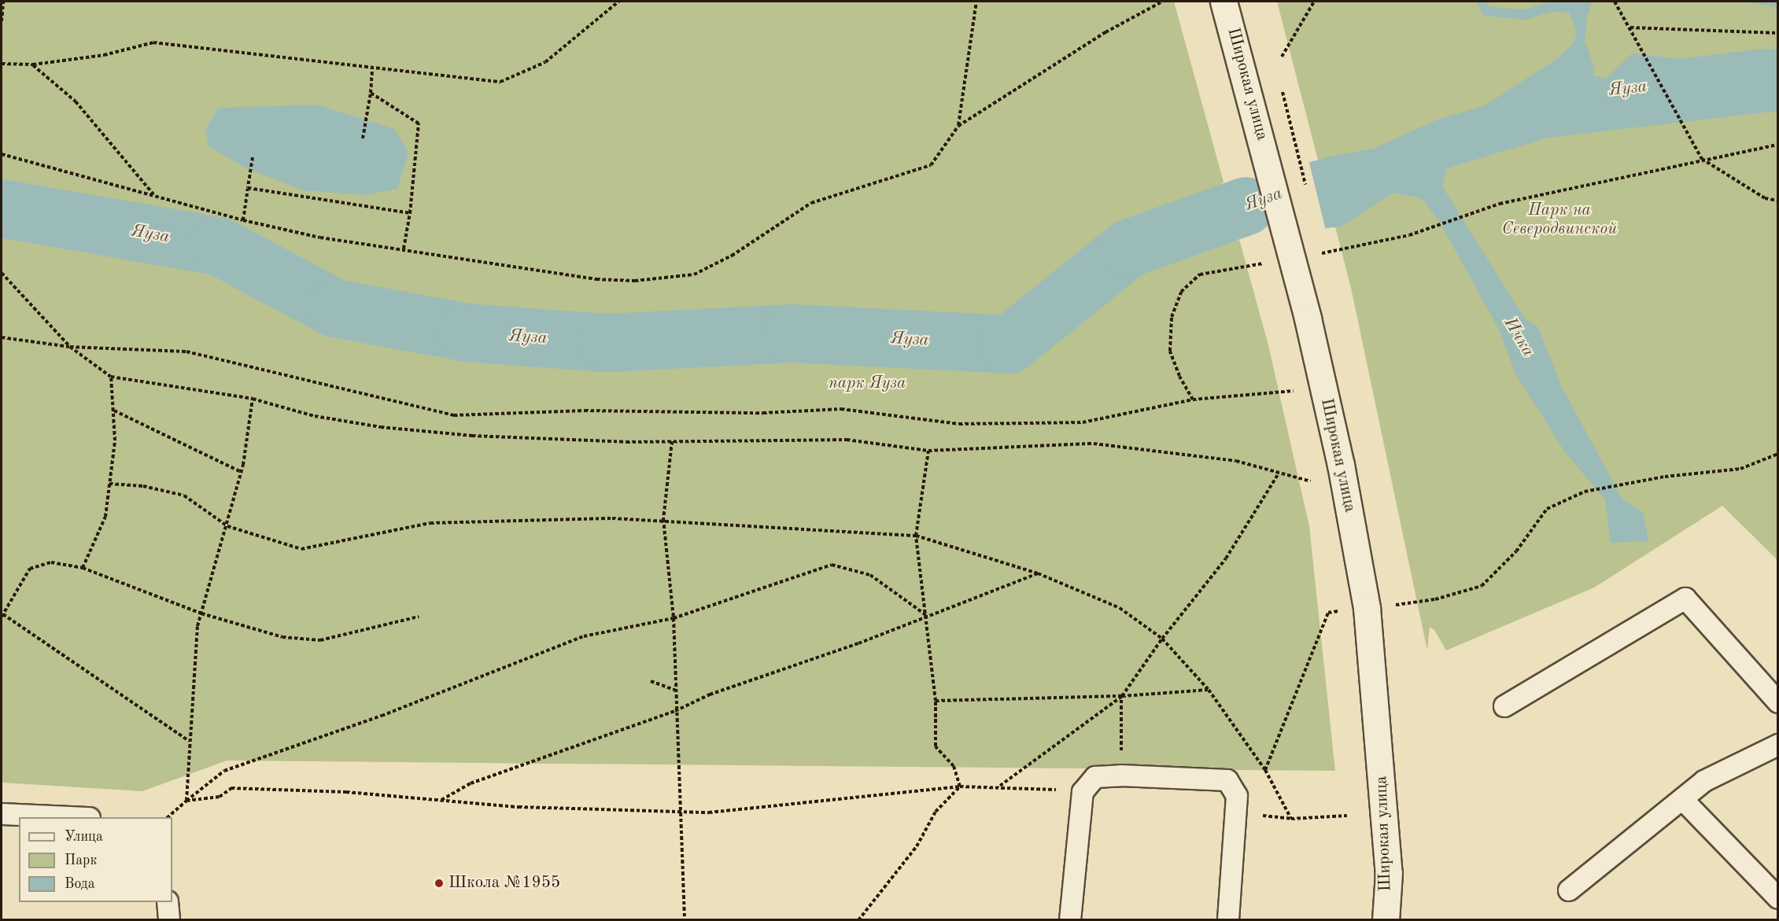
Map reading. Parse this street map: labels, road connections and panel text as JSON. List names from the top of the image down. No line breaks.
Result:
{"streets":{"main road":["Широкая улица"]},"water":["Яуза","Ичка"],"parks":["Парк на Северодвинской","парк Яуза"],"places":["Школа №1955"],"legend":["Улица","Парк","Вода"]}
